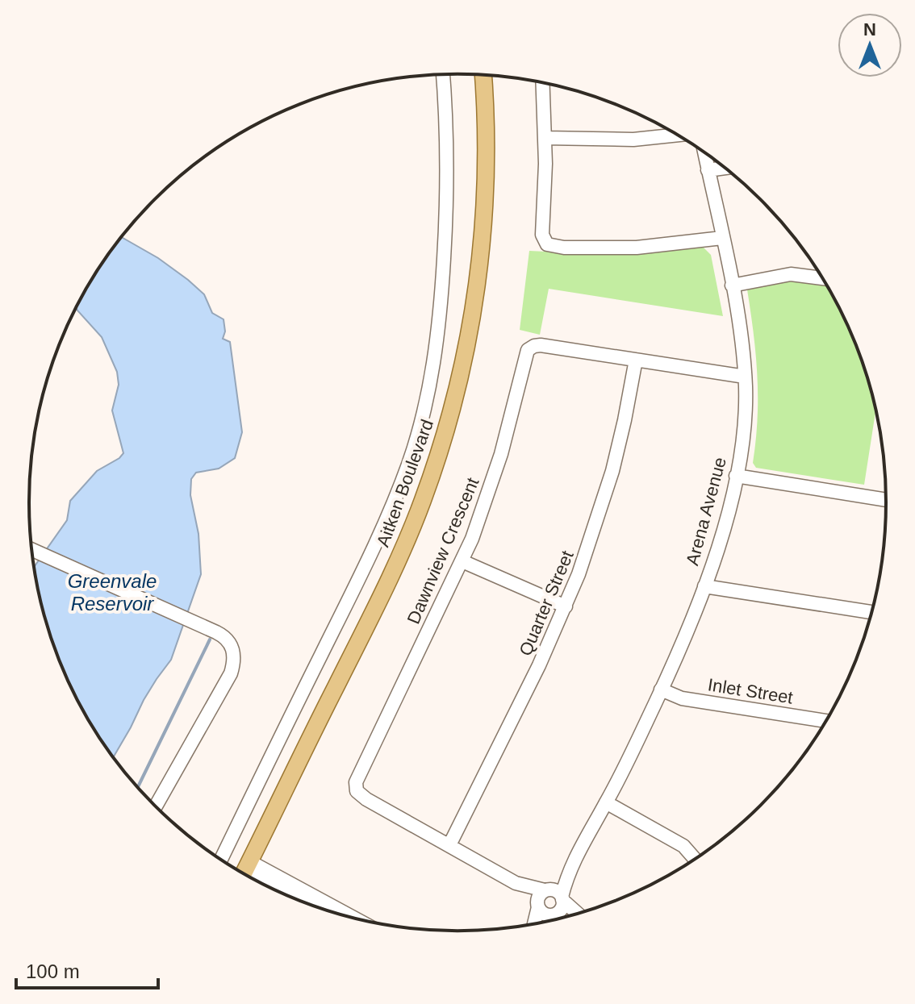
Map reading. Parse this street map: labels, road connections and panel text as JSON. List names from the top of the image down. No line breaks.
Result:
{"streets":{"main road":["Aitken Boulevard"],"street":["Arena Avenue","Dawnview Crescent","Quarter Street","Inlet Street"]},"crossings":[["Arena Avenue","Dawnview Crescent"],["Arena Avenue","Inlet Street"],["Dawnview Crescent","Quarter Street"]],"water":["Greenvale Reservoir"],"scale_bar":"100 m","north":"top"}
